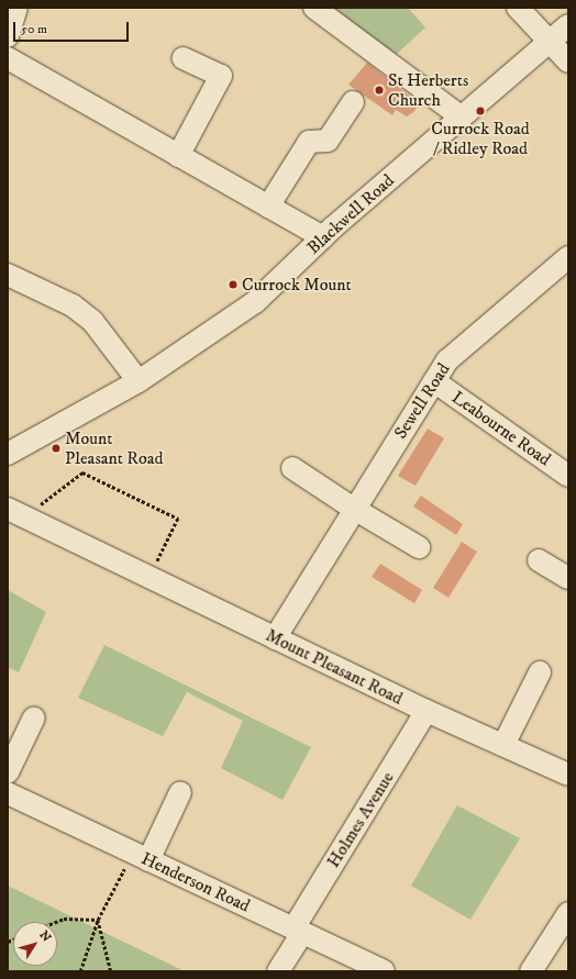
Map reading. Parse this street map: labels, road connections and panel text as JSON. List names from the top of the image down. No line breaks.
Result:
{"streets":{"street":["Blackwell Road","Sewell Road","Leabourne Road","Mount Pleasant Road","Holmes Avenue","Henderson Road"]},"crossings":[["Sewell Road","Leabourne Road"],["Sewell Road","Mount Pleasant Road"],["Mount Pleasant Road","Holmes Avenue"],["Holmes Avenue","Henderson Road"]],"places":["St Herberts Church","Currock Road / Ridley Road","Currock Mount","Mount Pleasant Road"],"scale_bar":"50 m","north":"top right"}
